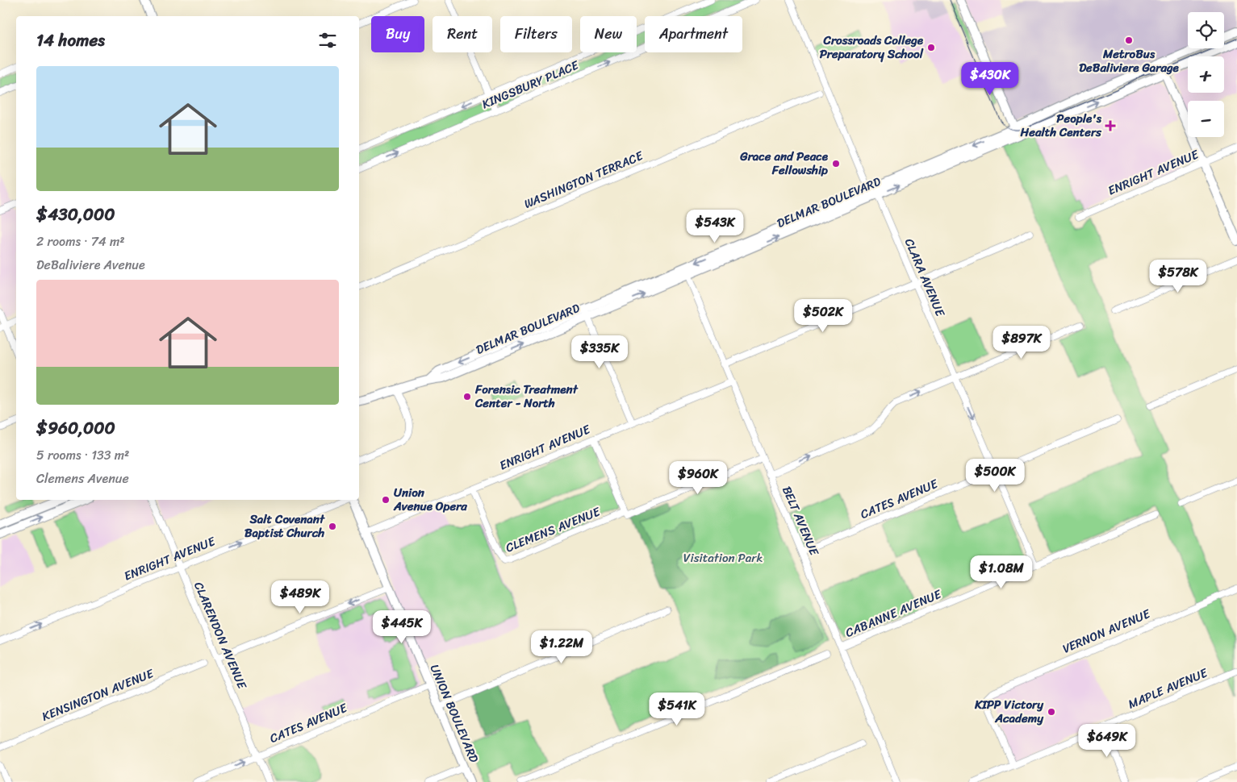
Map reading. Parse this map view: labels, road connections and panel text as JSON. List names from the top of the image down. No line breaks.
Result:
{"streets":{"main road":["DELMAR BOULEVARD","UNION BOULEVARD"],"street":["KINGSBURY PLACE","ENRIGHT AVENUE","WASHINGTON TERRACE","CLARA AVENUE","CATES AVENUE","BELT AVENUE","CLEMENS AVENUE","CABANNE AVENUE","VERNON AVENUE","CLARENDON AVENUE","MAPLE AVENUE","KENSINGTON AVENUE"]},"crossings":[["ENRIGHT AVENUE","BELT AVENUE"],["ENRIGHT AVENUE","CLEMENS AVENUE"],["ENRIGHT AVENUE","CLARENDON AVENUE"],["ENRIGHT AVENUE","UNION BOULEVARD"],["DELMAR BOULEVARD","CLARA AVENUE"],["DELMAR BOULEVARD","BELT AVENUE"],["CLARA AVENUE","CATES AVENUE"],["CLARA AVENUE","CABANNE AVENUE"],["CATES AVENUE","BELT AVENUE"],["CATES AVENUE","CLARENDON AVENUE"],["CATES AVENUE","UNION BOULEVARD"],["BELT AVENUE","CABANNE AVENUE"],["VERNON AVENUE","MAPLE AVENUE"]],"one_way":["ENRIGHT AVENUE"],"parks":["Visitation Park"],"places":{"other":["MetroBus DeBaliviere Garage","Crossroads College Preparatory School","Grace and Peace Fellowship","Forensic Treatment Center - North","Union Avenue Opera","Salt Covenant Baptist Church","KIPP Victory Academy"],"health":["People's Health Centers"]},"page":{"map_buttons":["+","−"],"chip":["Buy","Rent","Filters","New","Apartment"],"heading":"14 homes","price":["$430K","$543K","$578K","$502K","$897K","$335K","$500K","$960K","$1.08M","$489K","$445K","$1.22M","$541K","$649K"],"list":[{"name":"$430,000","note":"2 rooms · 74 m² · DeBaliviere Avenue"},{"name":"$960,000","note":"5 rooms · 133 m² · Clemens Avenue"}]}}
